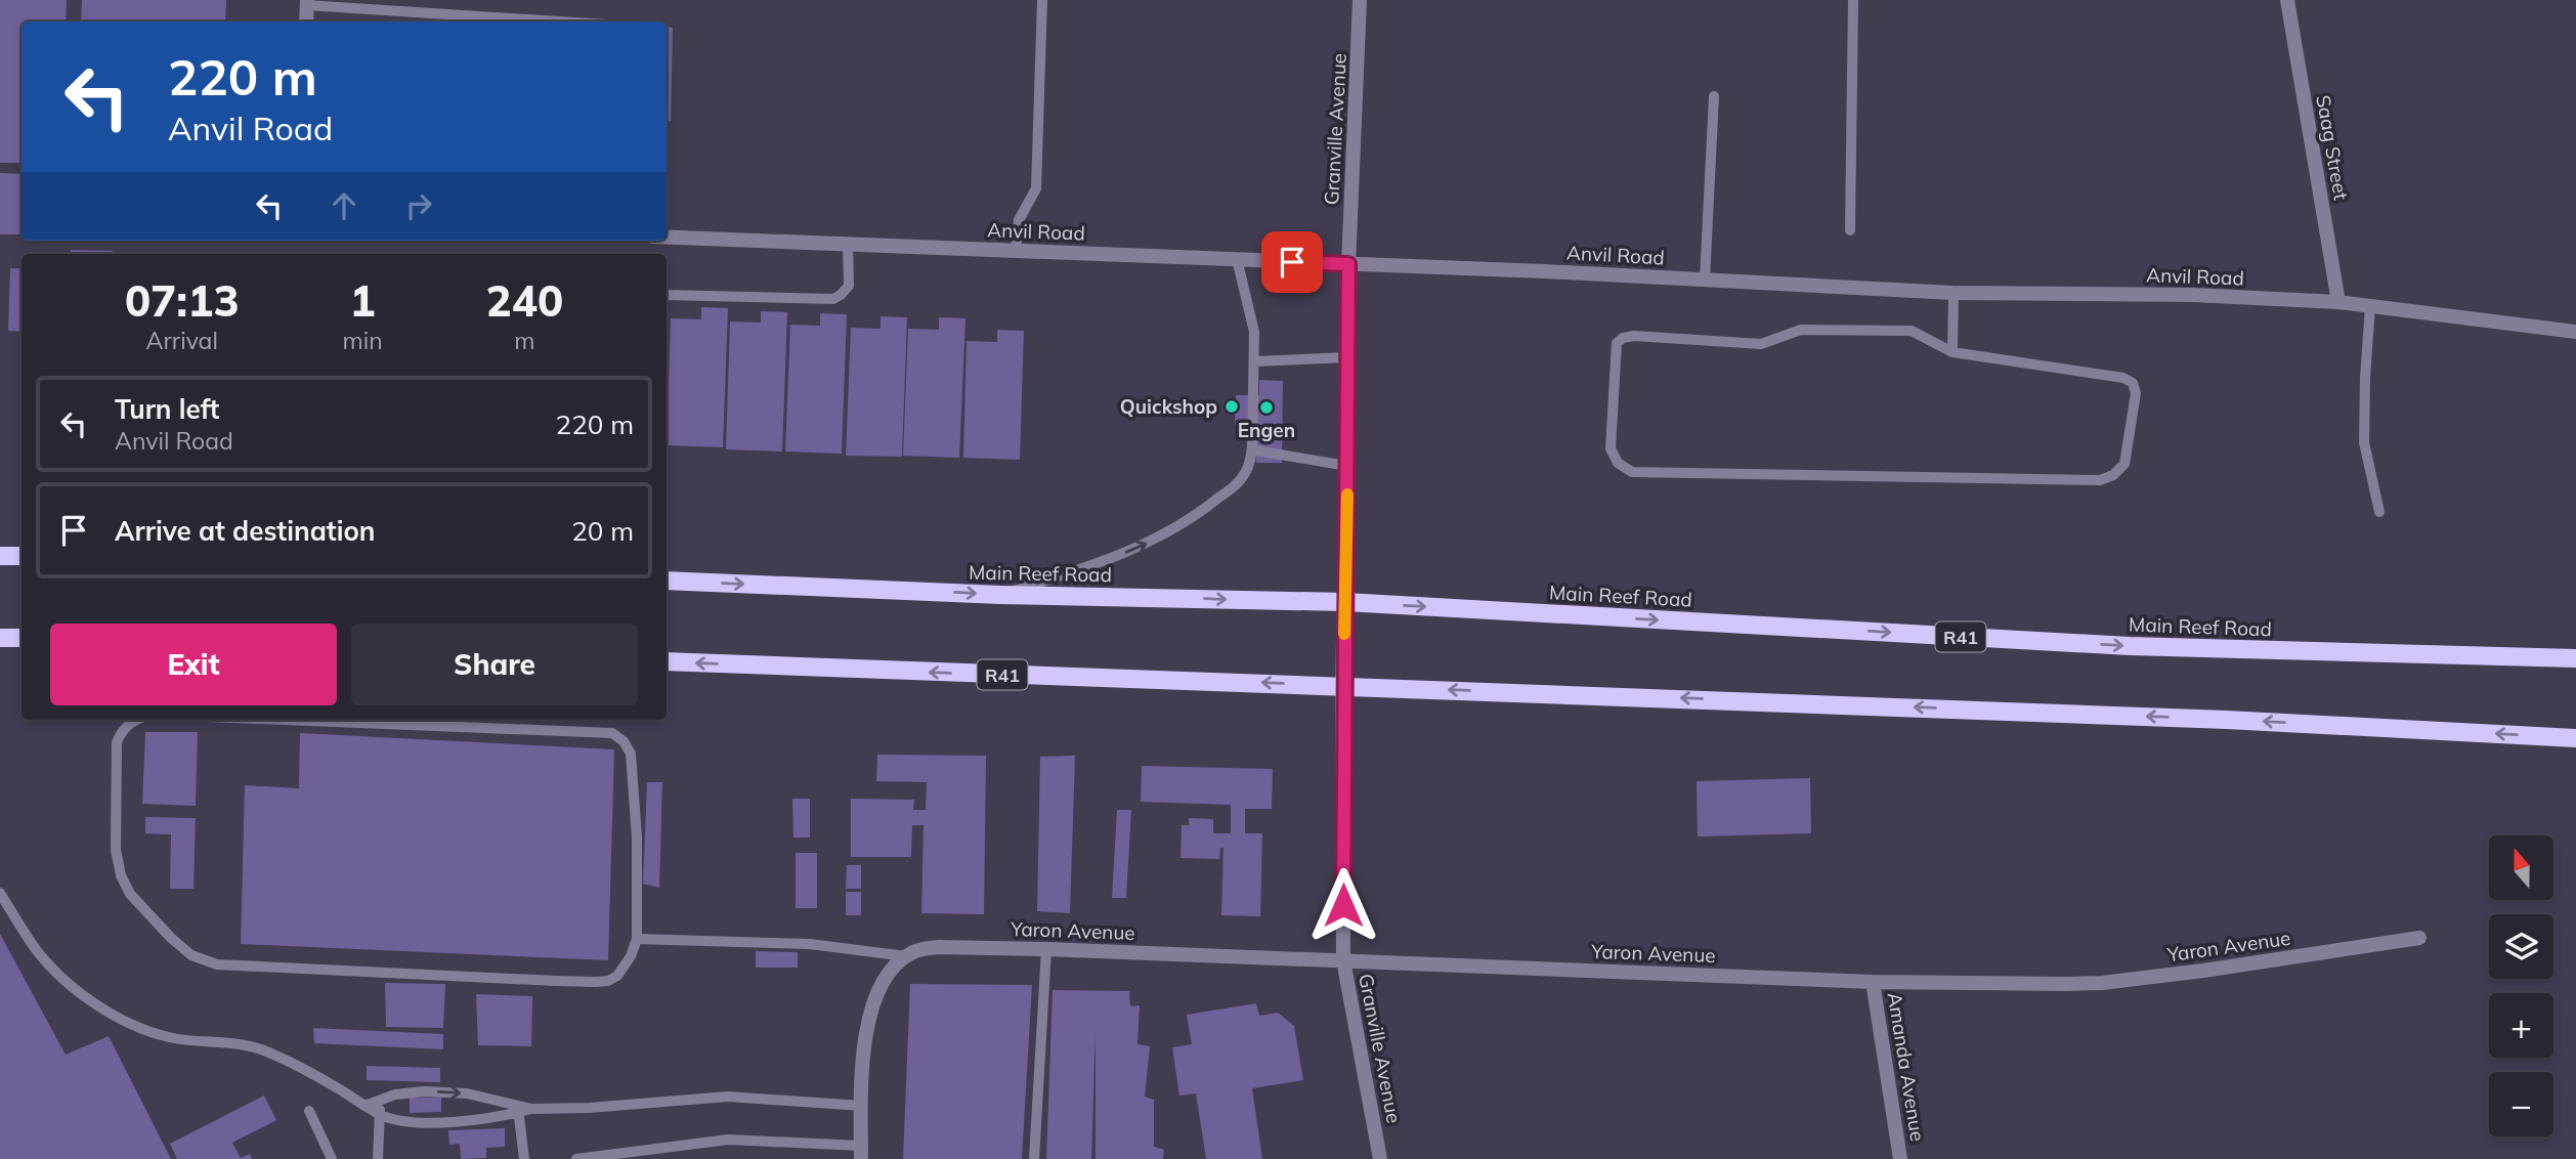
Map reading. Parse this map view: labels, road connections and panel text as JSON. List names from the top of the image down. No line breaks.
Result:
{"streets":{"main road":["Main Reef Road","R41"],"street":["Granville Avenue","Saag Street","Anvil Road","Yaron Avenue","Amanda Avenue"]},"crossings":[["Granville Avenue","Anvil Road"],["Granville Avenue","Main Reef Road"],["Granville Avenue","R41"],["Granville Avenue","Yaron Avenue"],["Saag Street","Anvil Road"],["Yaron Avenue","Amanda Avenue"]],"places":["Quickshop","Engen"],"north":"top","page":{"turn":["220 m","Anvil Road"],"eta":["07:13","Arrival","1","min","240","m"],"list":[{"name":"Turn left","note":"Anvil Road","value":"220 m"},{"name":"Arrive at destination","value":"20 m"}],"buttons":["Exit","Share"],"map_buttons":["+","−"]}}
